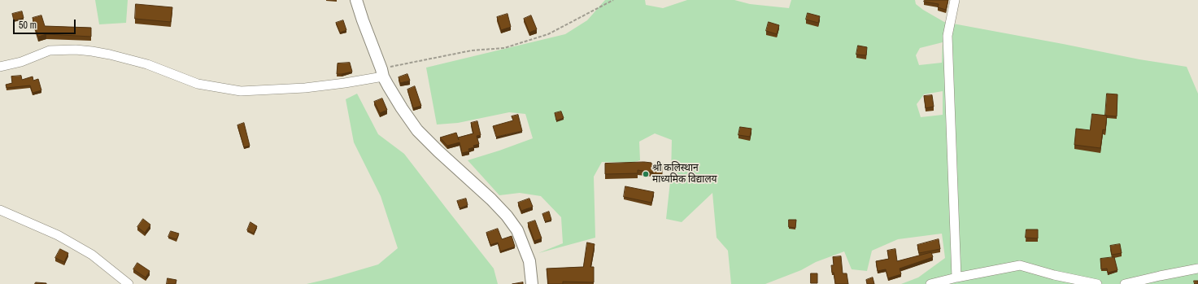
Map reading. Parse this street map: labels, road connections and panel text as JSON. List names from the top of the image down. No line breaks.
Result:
{"places":["श्री कलिस्थान माध्यमिक विद्यालय"],"scale_bar":"50 m"}
